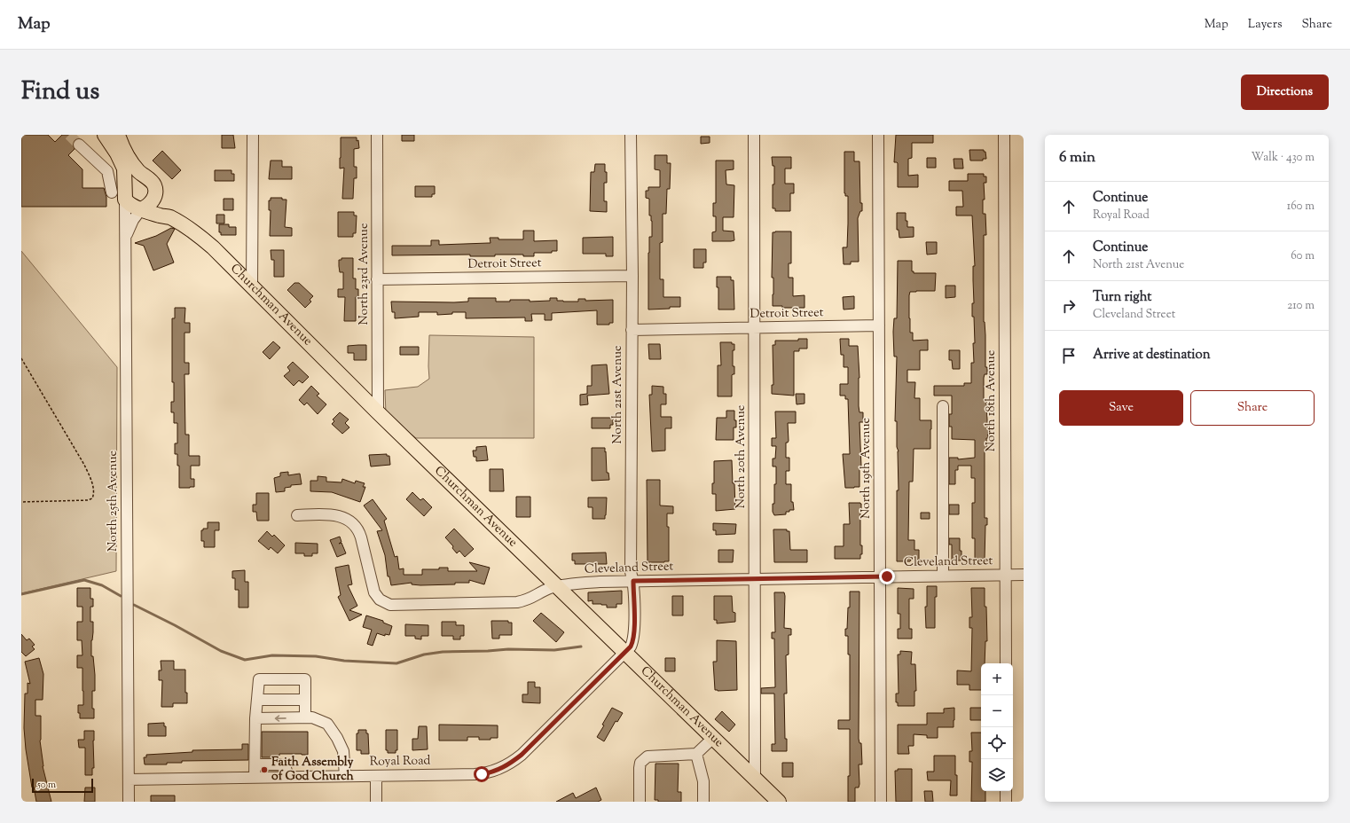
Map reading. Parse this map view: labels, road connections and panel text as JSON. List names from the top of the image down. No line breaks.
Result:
{"streets":{"main road":["Churchman Avenue"],"street":["Detroit Street","North 23rd Avenue","North 21st Avenue","North 18th Avenue","North 20th Avenue","North 19th Avenue","North 25th Avenue","Cleveland Street","Royal Road"]},"crossings":[["Detroit Street","North 23rd Avenue"],["Detroit Street","North 21st Avenue"],["Detroit Street","North 20th Avenue"],["Detroit Street","North 19th Avenue"],["North 23rd Avenue","Churchman Avenue"],["Churchman Avenue","North 21st Avenue"],["Churchman Avenue","North 20th Avenue"],["Churchman Avenue","North 25th Avenue"],["Churchman Avenue","Cleveland Street"],["Churchman Avenue","Royal Road"],["North 21st Avenue","Cleveland Street"],["North 21st Avenue","Royal Road"],["North 18th Avenue","Cleveland Street"],["North 20th Avenue","Cleveland Street"],["North 19th Avenue","Cleveland Street"],["North 25th Avenue","Royal Road"]],"places":["Faith Assembly of God Church"],"scale_bar":"50 m","page":{"header":"Map","nav":["Map","Layers","Share"],"title":"Find us","buttons":["Directions",["Save","Share"]],"heading":["6 min","Walk · 430 m"],"list":[["Continue","Royal Road","160 m"],["Continue","North 21st Avenue","60 m"],["Turn right","Cleveland Street","210 m"],"Arrive at destination"],"map_buttons":["+","−"],"scale":"50 m"}}
